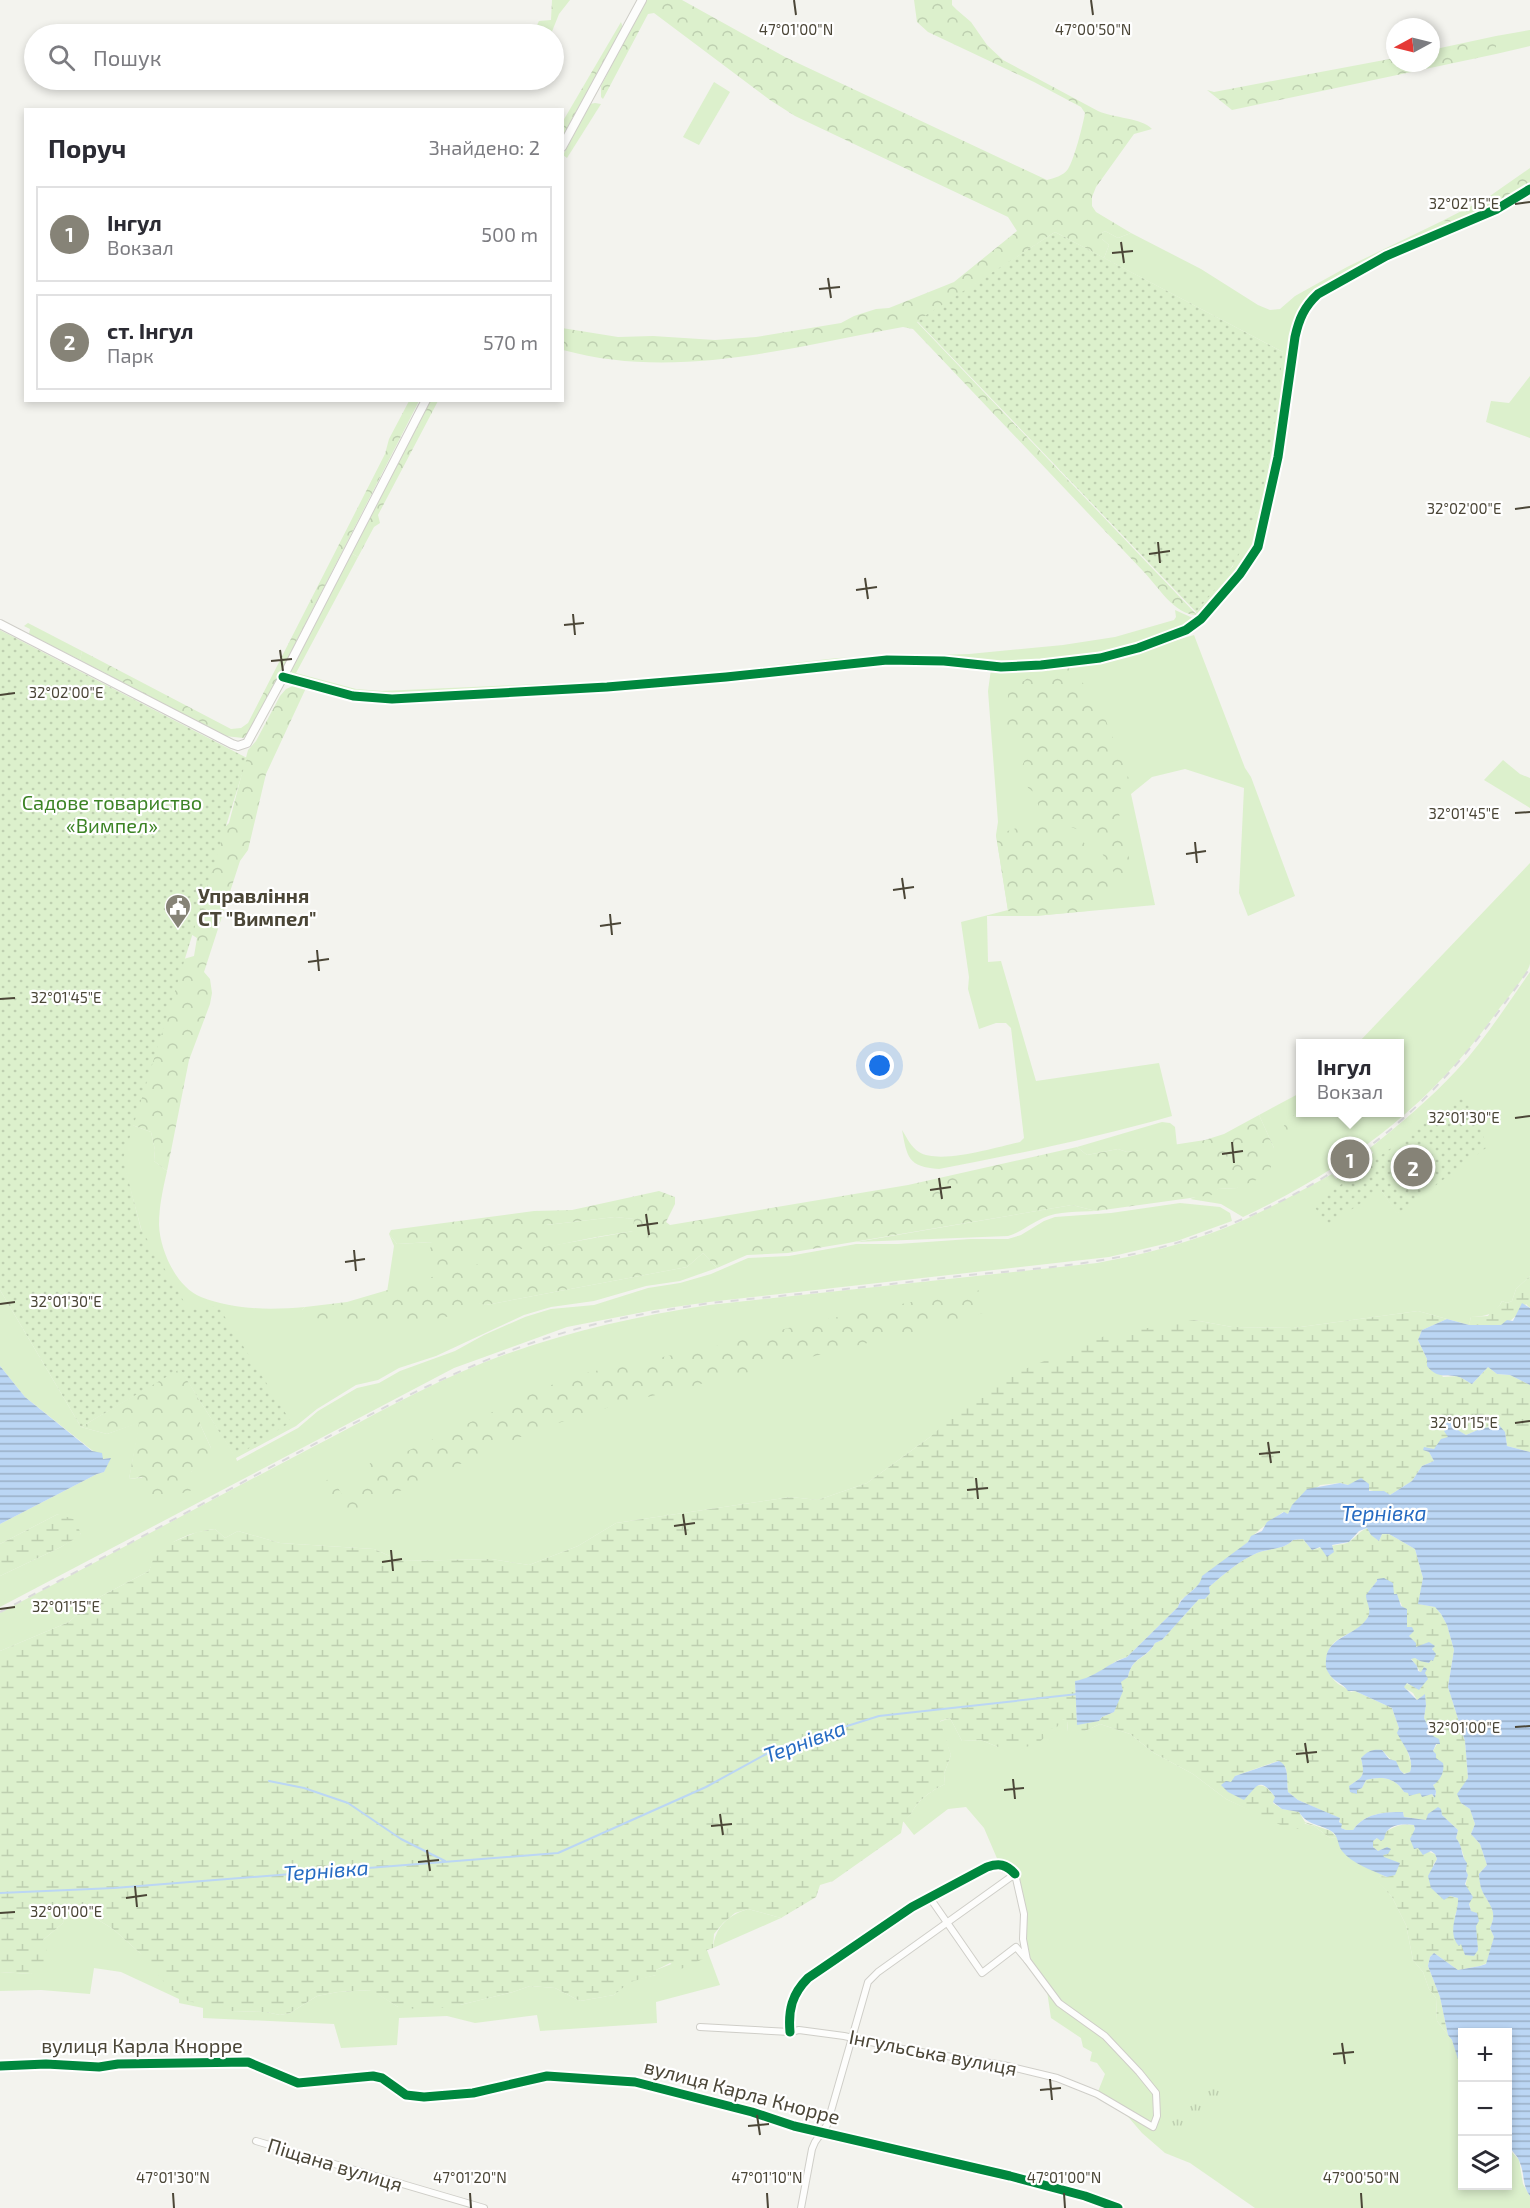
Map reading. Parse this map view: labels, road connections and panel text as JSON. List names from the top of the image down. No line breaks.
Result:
{"streets":{"street":["вулиця Карла Кнорре","Інгульська вулиця","Піщана вулиця"]},"water":["Тернівка"],"parks":["Садове товариство «Вимпел»"],"places":{"public building":["Управління СТ \"Вимпел\""]},"north":"left","page":{"search":"Пошук","heading":["Поруч","Знайдено: 2"],"list":[{"mark":"1","name":"Інгул","note":"Вокзал","value":"500 m"},{"mark":"2","name":"ст. Інгул","note":"Парк","value":"570 m"}],"popup":["Інгул","Вокзал"],"pins":["1","2"],"map_buttons":["+","−"]},"coordinates":["47°01'00\"N","47°00'50\"N","32°02'15\"E","32°02'00\"E","32°01'45\"E","32°01'30\"E","32°01'15\"E","32°01'00\"E","47°01'30\"N","47°01'20\"N","47°01'10\"N"]}
